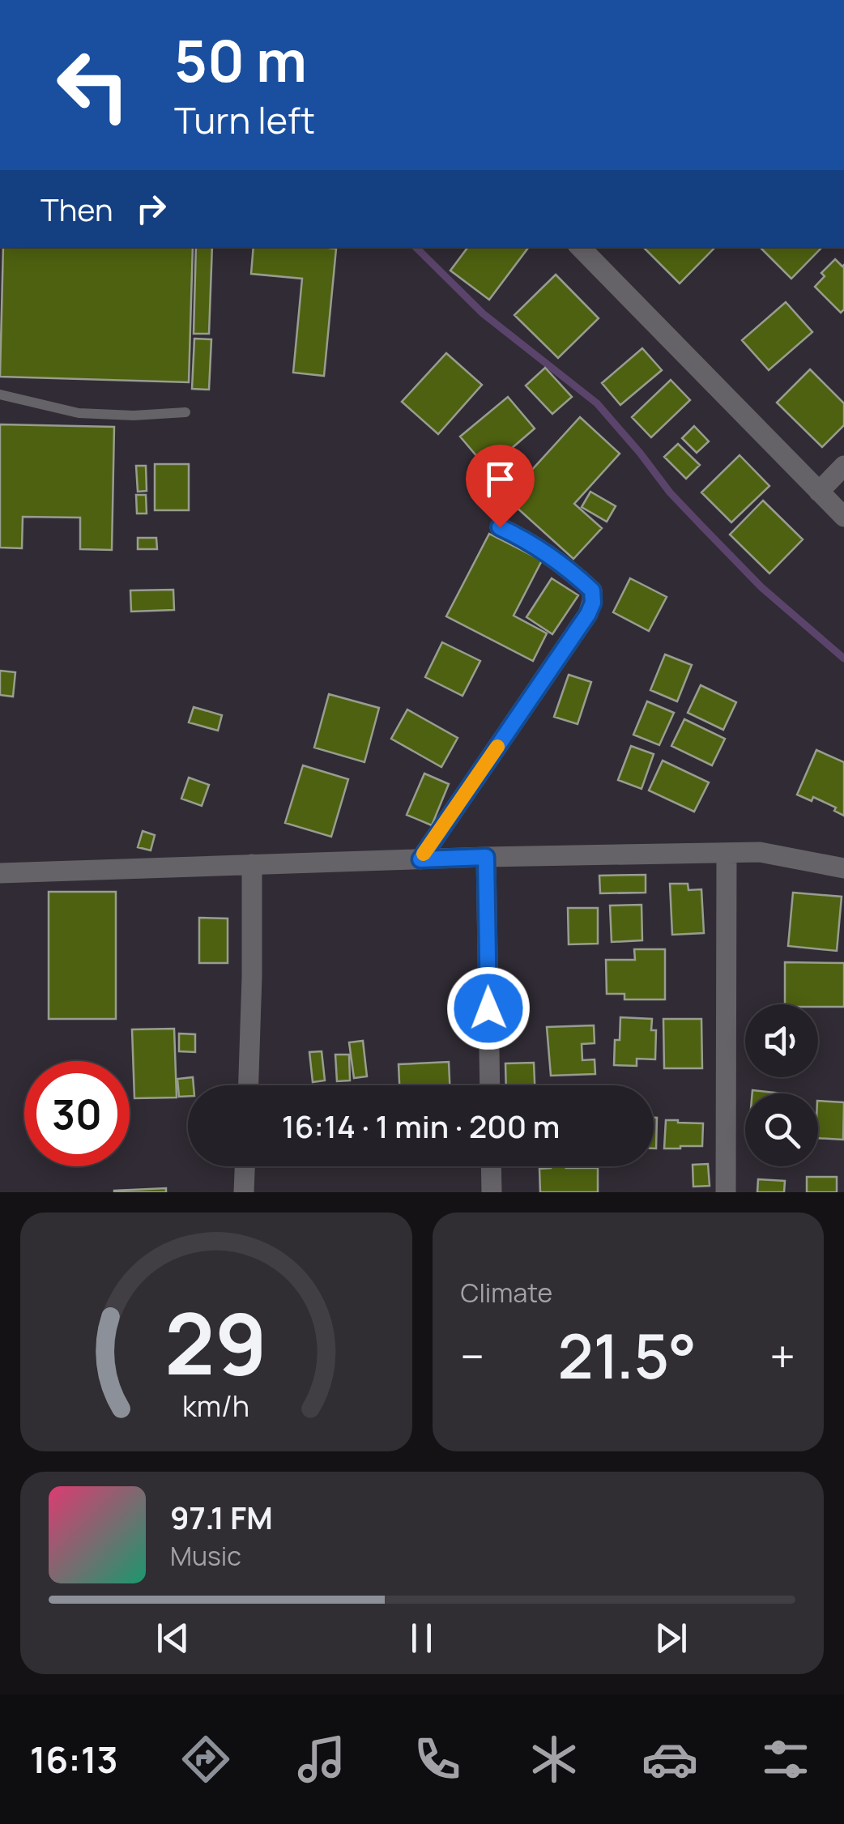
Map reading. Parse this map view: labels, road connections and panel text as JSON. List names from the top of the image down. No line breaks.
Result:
{"page":{"turn":["50 m","Turn left"],"then":"Then","limit":"30","trip":"16:14 · 1 min · 200 m","tile":"Climate","heat":["−","21.5°","+"],"song":["97.1 FM","Music"],"tabs":"16:13","gauge":["29","km/h"]}}
